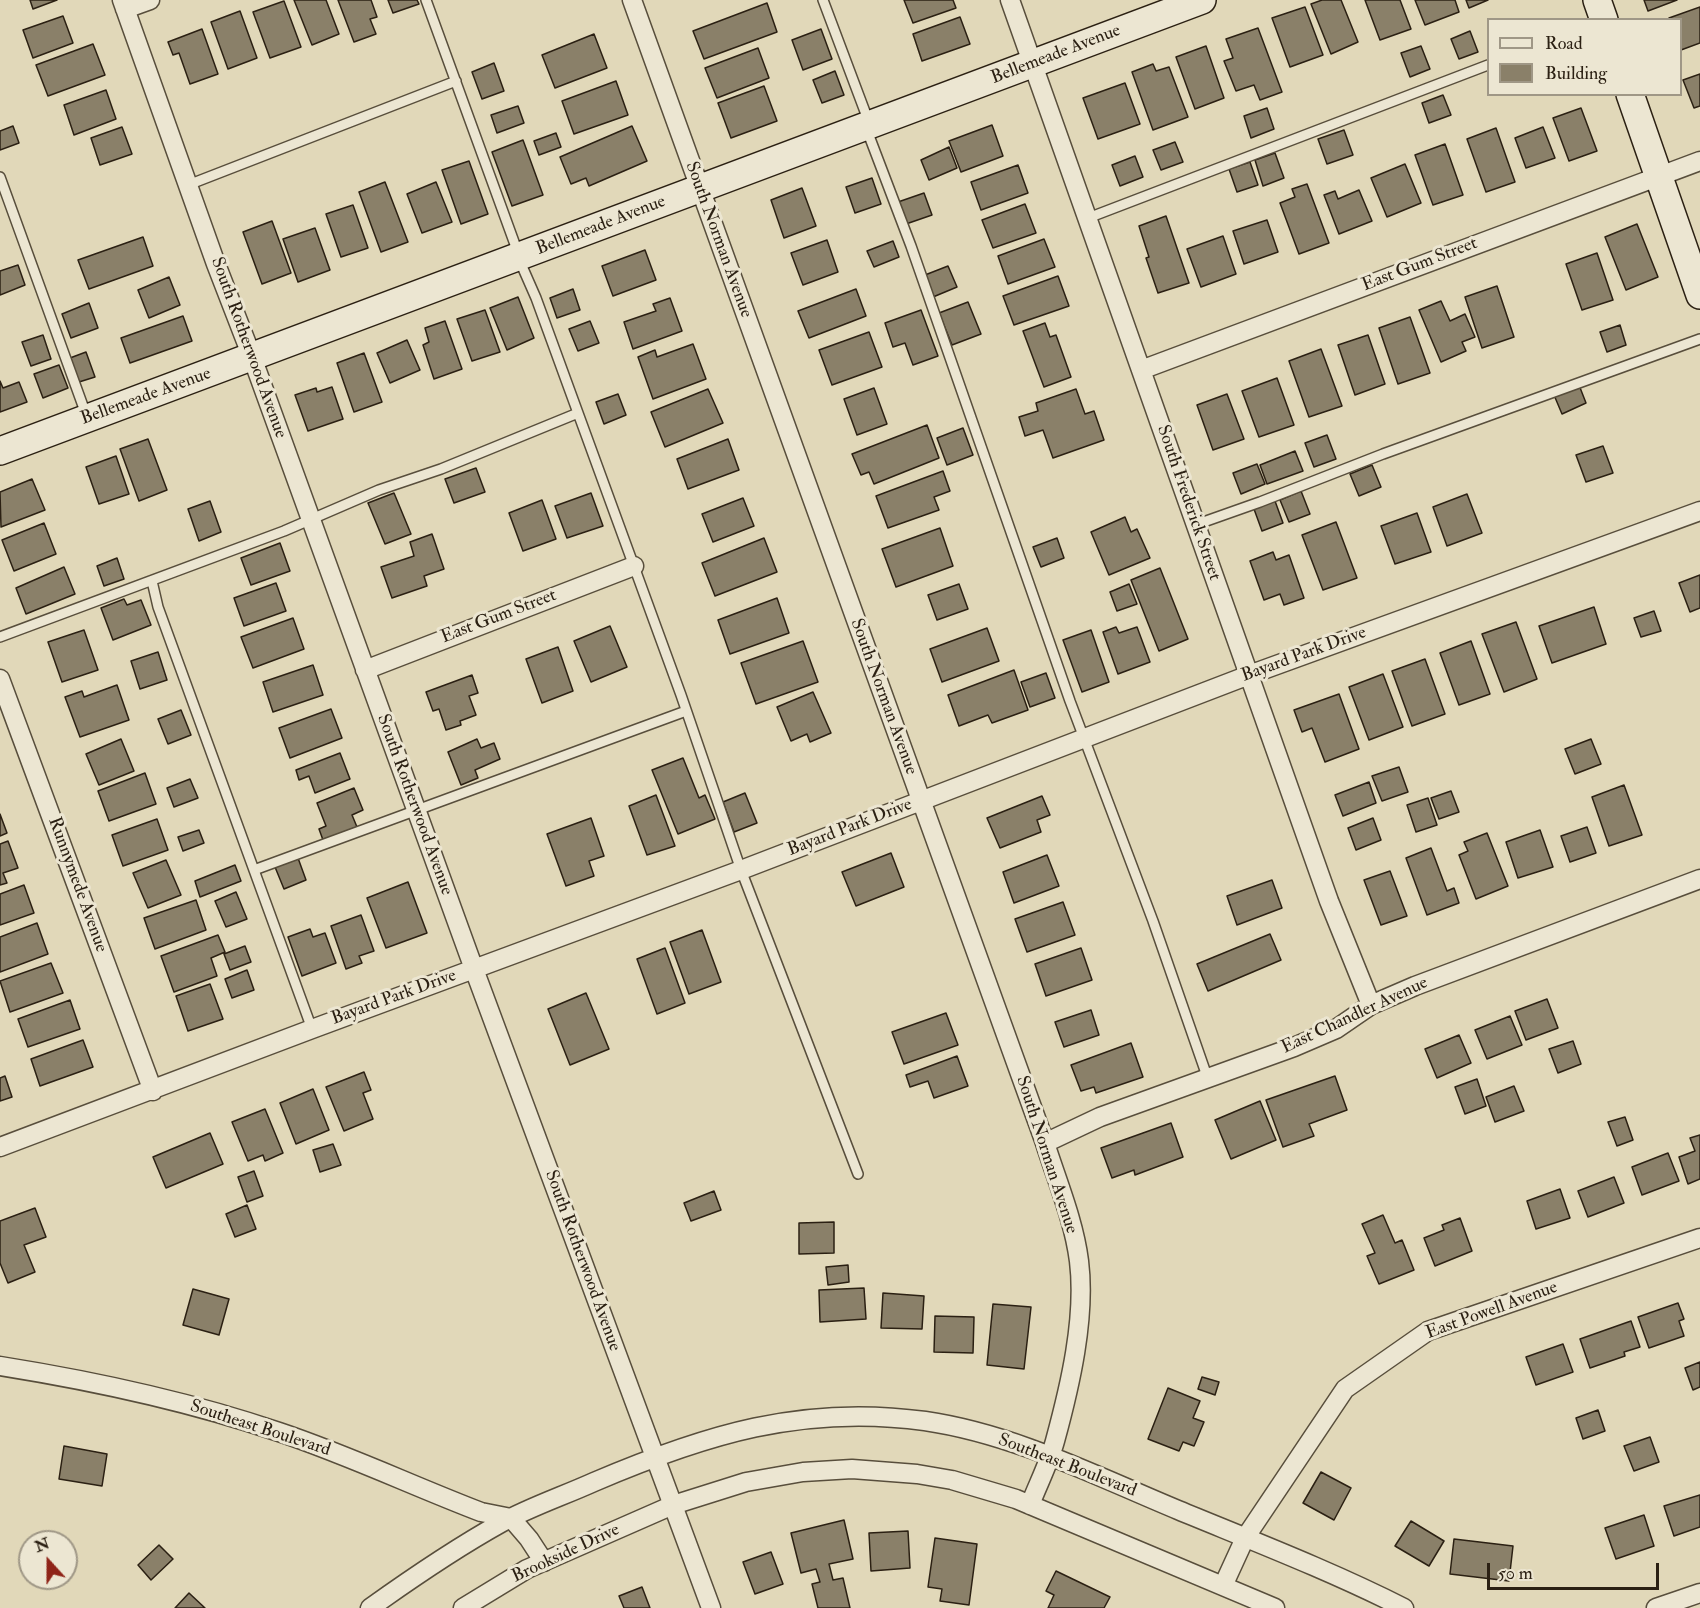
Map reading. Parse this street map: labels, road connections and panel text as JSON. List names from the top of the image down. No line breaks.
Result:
{"streets":{"street":["Bellemeade Avenue","South Norman Avenue","East Gum Street","South Rotherwood Avenue","South Frederick Street","Bayard Park Drive","Runnymede Avenue","East Chandler Avenue","East Powell Avenue","Southeast Boulevard","Brookside Drive"]},"crossings":[["Bellemeade Avenue","South Norman Avenue"],["Bellemeade Avenue","South Rotherwood Avenue"],["Bellemeade Avenue","South Frederick Street"],["South Norman Avenue","Bayard Park Drive"],["South Norman Avenue","East Chandler Avenue"],["South Norman Avenue","Southeast Boulevard"],["East Gum Street","South Rotherwood Avenue"],["East Gum Street","South Frederick Street"],["South Rotherwood Avenue","Bayard Park Drive"],["South Rotherwood Avenue","Southeast Boulevard"],["South Rotherwood Avenue","Brookside Drive"],["South Frederick Street","Bayard Park Drive"],["South Frederick Street","East Chandler Avenue"],["Bayard Park Drive","Runnymede Avenue"],["East Powell Avenue","Southeast Boulevard"]],"legend":["Road","Building"],"scale_bar":"50 m","north":"top"}
